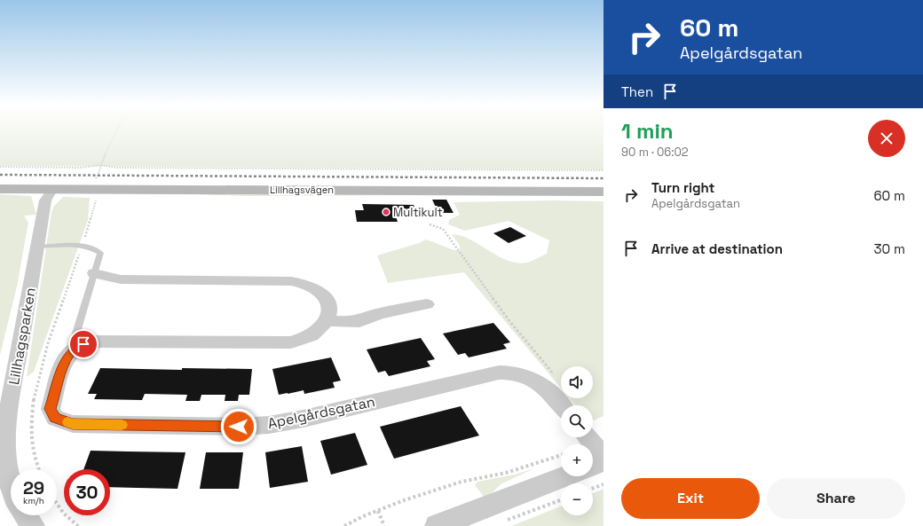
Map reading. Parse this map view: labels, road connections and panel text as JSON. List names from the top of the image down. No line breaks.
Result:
{"streets":{"street":["Lillhagsvägen","Lillhagsparken","Apelgårdsgatan"]},"crossings":[["Lillhagsvägen","Lillhagsparken"]],"places":["Multikult"],"page":{"turn":["60 m","Apelgårdsgatan"],"then":"Then","heading":["1 min","90 m · 06:02"],"list":[{"name":"Turn right","note":"Apelgårdsgatan","value":"60 m"},{"name":"Arrive at destination","value":"30 m"}],"map_buttons":["+","−"],"speed":"29 km/h","limit":"30","buttons":["Exit","Share"]}}
